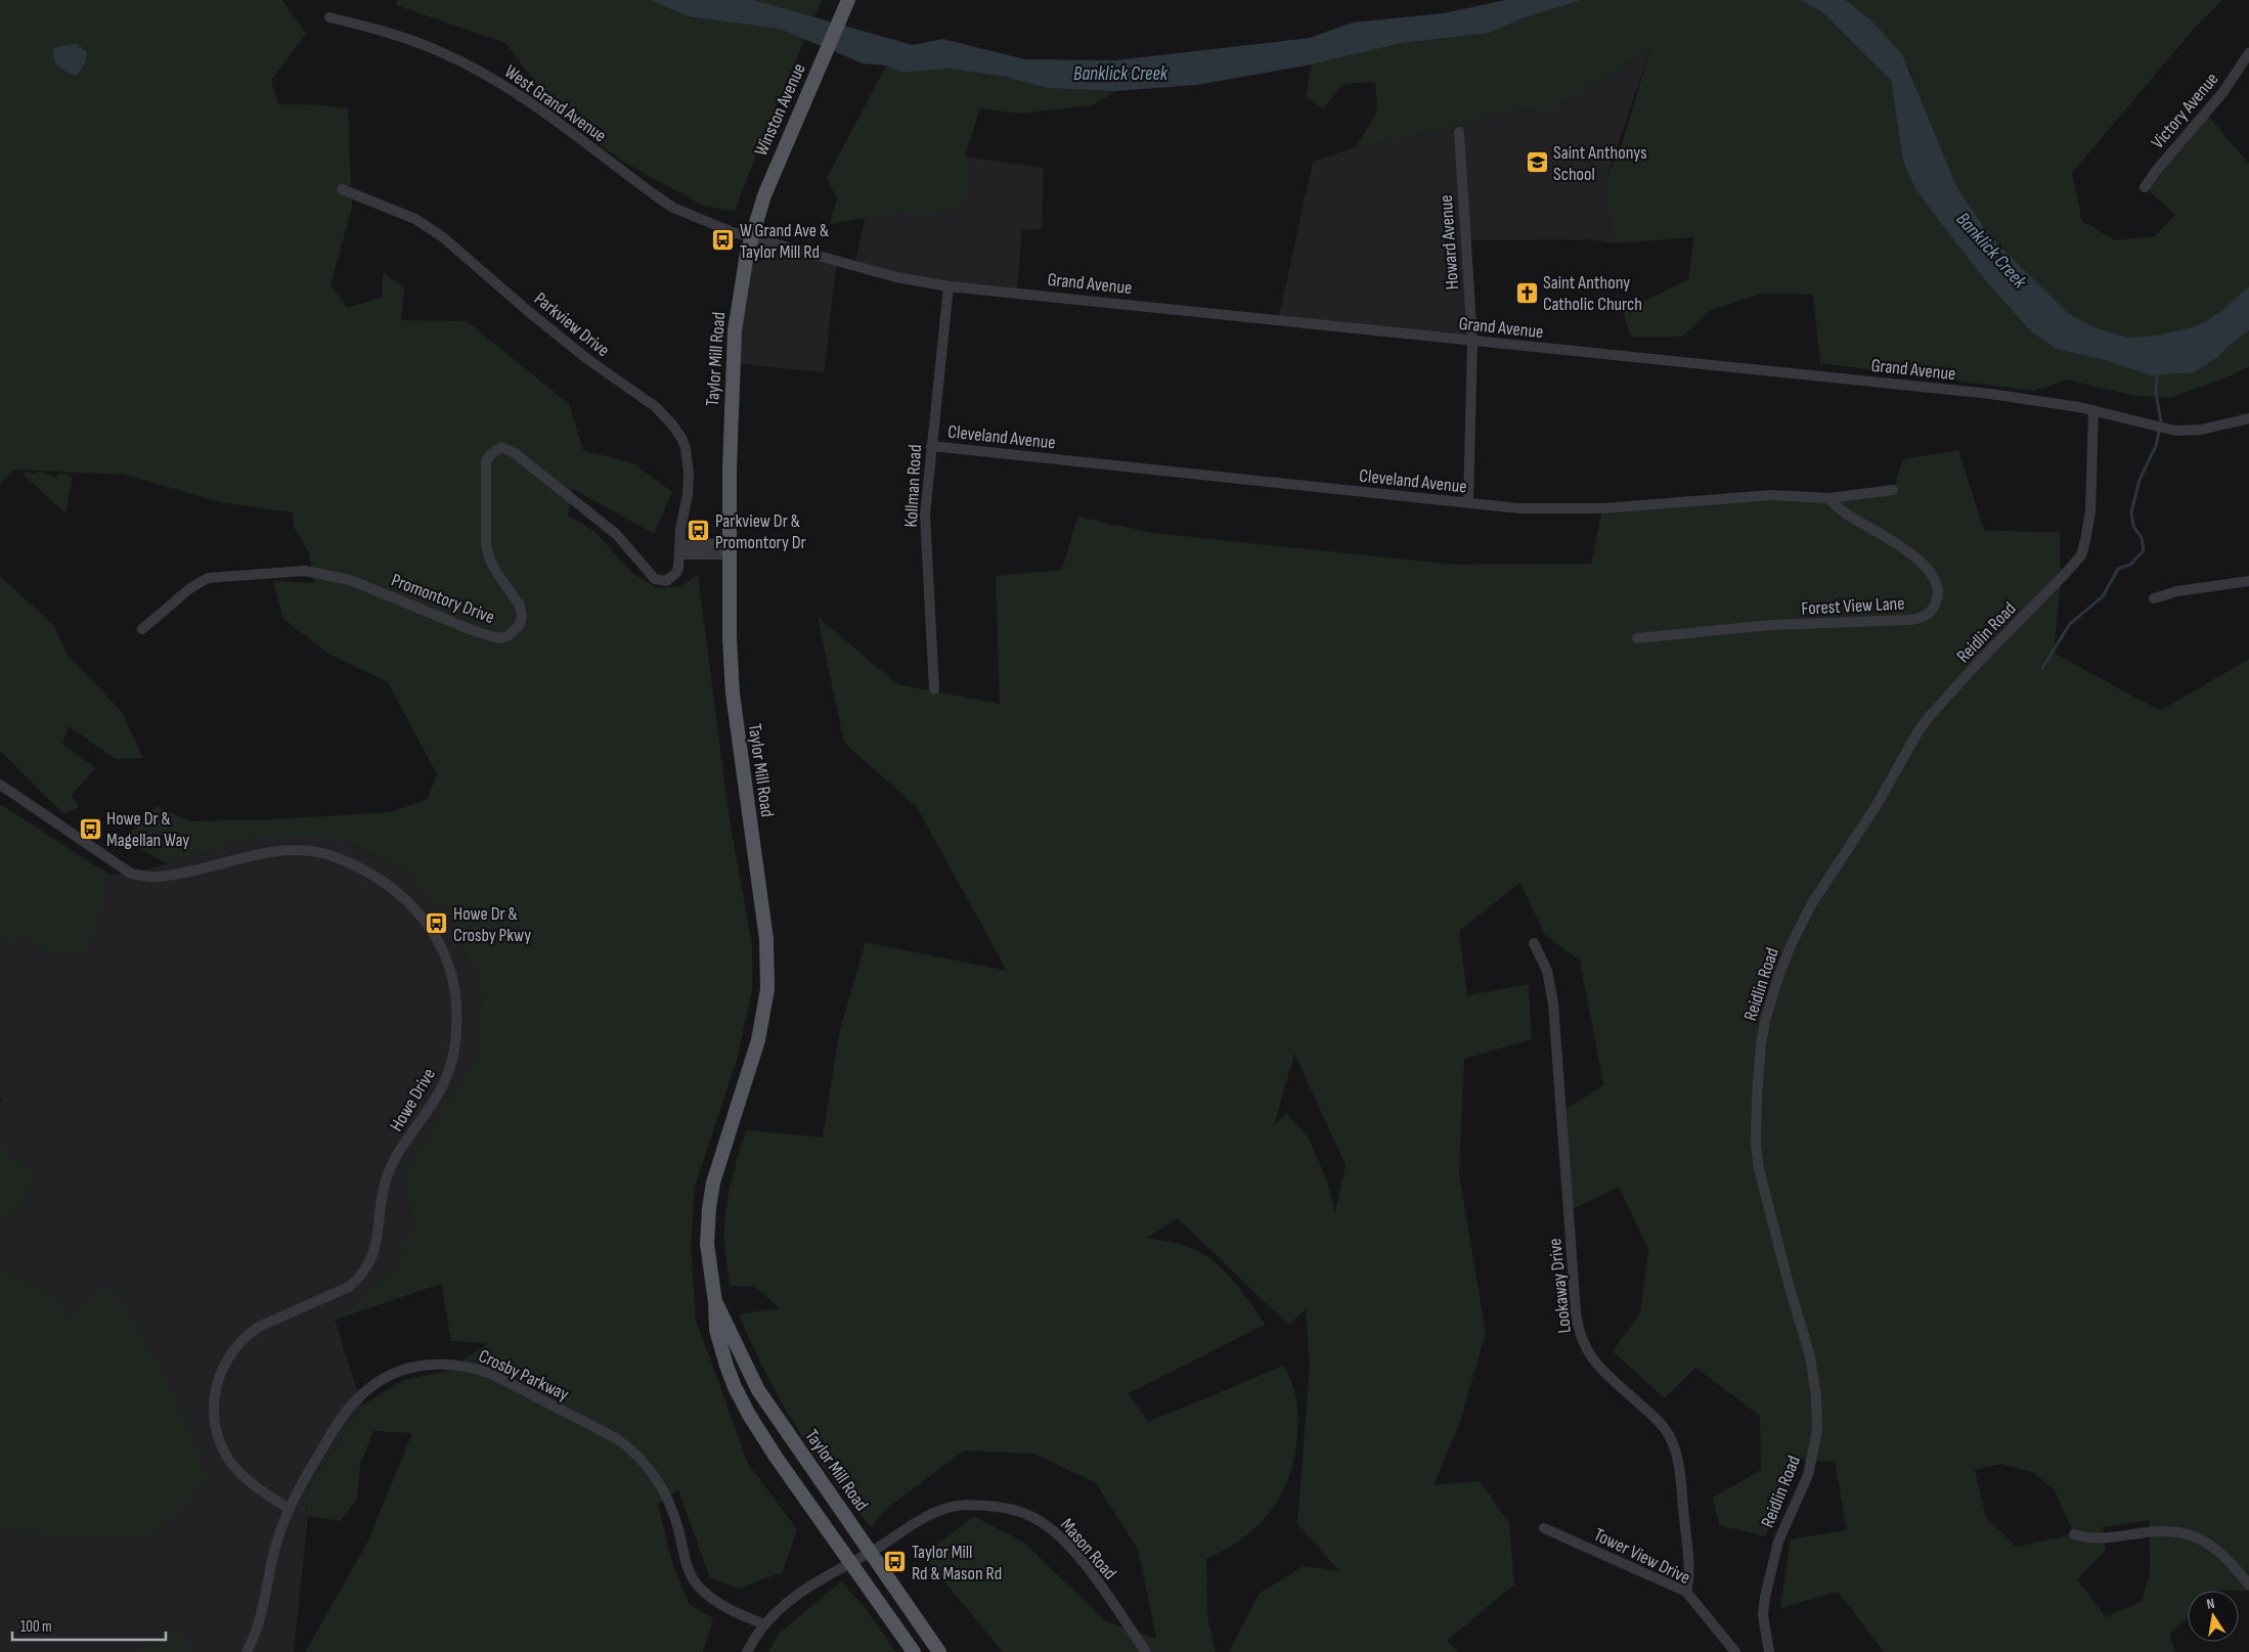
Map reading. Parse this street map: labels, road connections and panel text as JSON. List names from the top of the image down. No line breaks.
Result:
{"streets":{"main road":["Winston Avenue","Taylor Mill Road"],"street":["West Grand Avenue","Victory Avenue","Howard Avenue","Grand Avenue","Parkview Drive","Cleveland Avenue","Kollman Road","Promontory Drive","Forest View Lane","Reidlin Road","Howe Drive","Lookaway Drive","Crosby Parkway","Mason Road","Tower View Drive"]},"crossings":[["West Grand Avenue","Winston Avenue"],["West Grand Avenue","Grand Avenue"],["West Grand Avenue","Taylor Mill Road"],["Winston Avenue","Grand Avenue"],["Winston Avenue","Taylor Mill Road"],["Howard Avenue","Grand Avenue"],["Howard Avenue","Cleveland Avenue"],["Grand Avenue","Taylor Mill Road"],["Grand Avenue","Kollman Road"],["Grand Avenue","Reidlin Road"],["Parkview Drive","Promontory Drive"],["Taylor Mill Road","Mason Road"],["Cleveland Avenue","Kollman Road"],["Cleveland Avenue","Forest View Lane"],["Howe Drive","Crosby Parkway"],["Lookaway Drive","Tower View Drive"],["Crosby Parkway","Mason Road"]],"water":["Banklick Creek"],"places":{"school or university":["Saint Anthonys School"],"bus stop":["W Grand Ave & Taylor Mill Rd","Parkview Dr & Promontory Dr","Howe Dr & Magellan Way","Howe Dr & Crosby Pkwy","Taylor Mill Rd & Mason Rd"],"church":["Saint Anthony Catholic Church"]},"scale_bar":"100 m","north":"top"}
